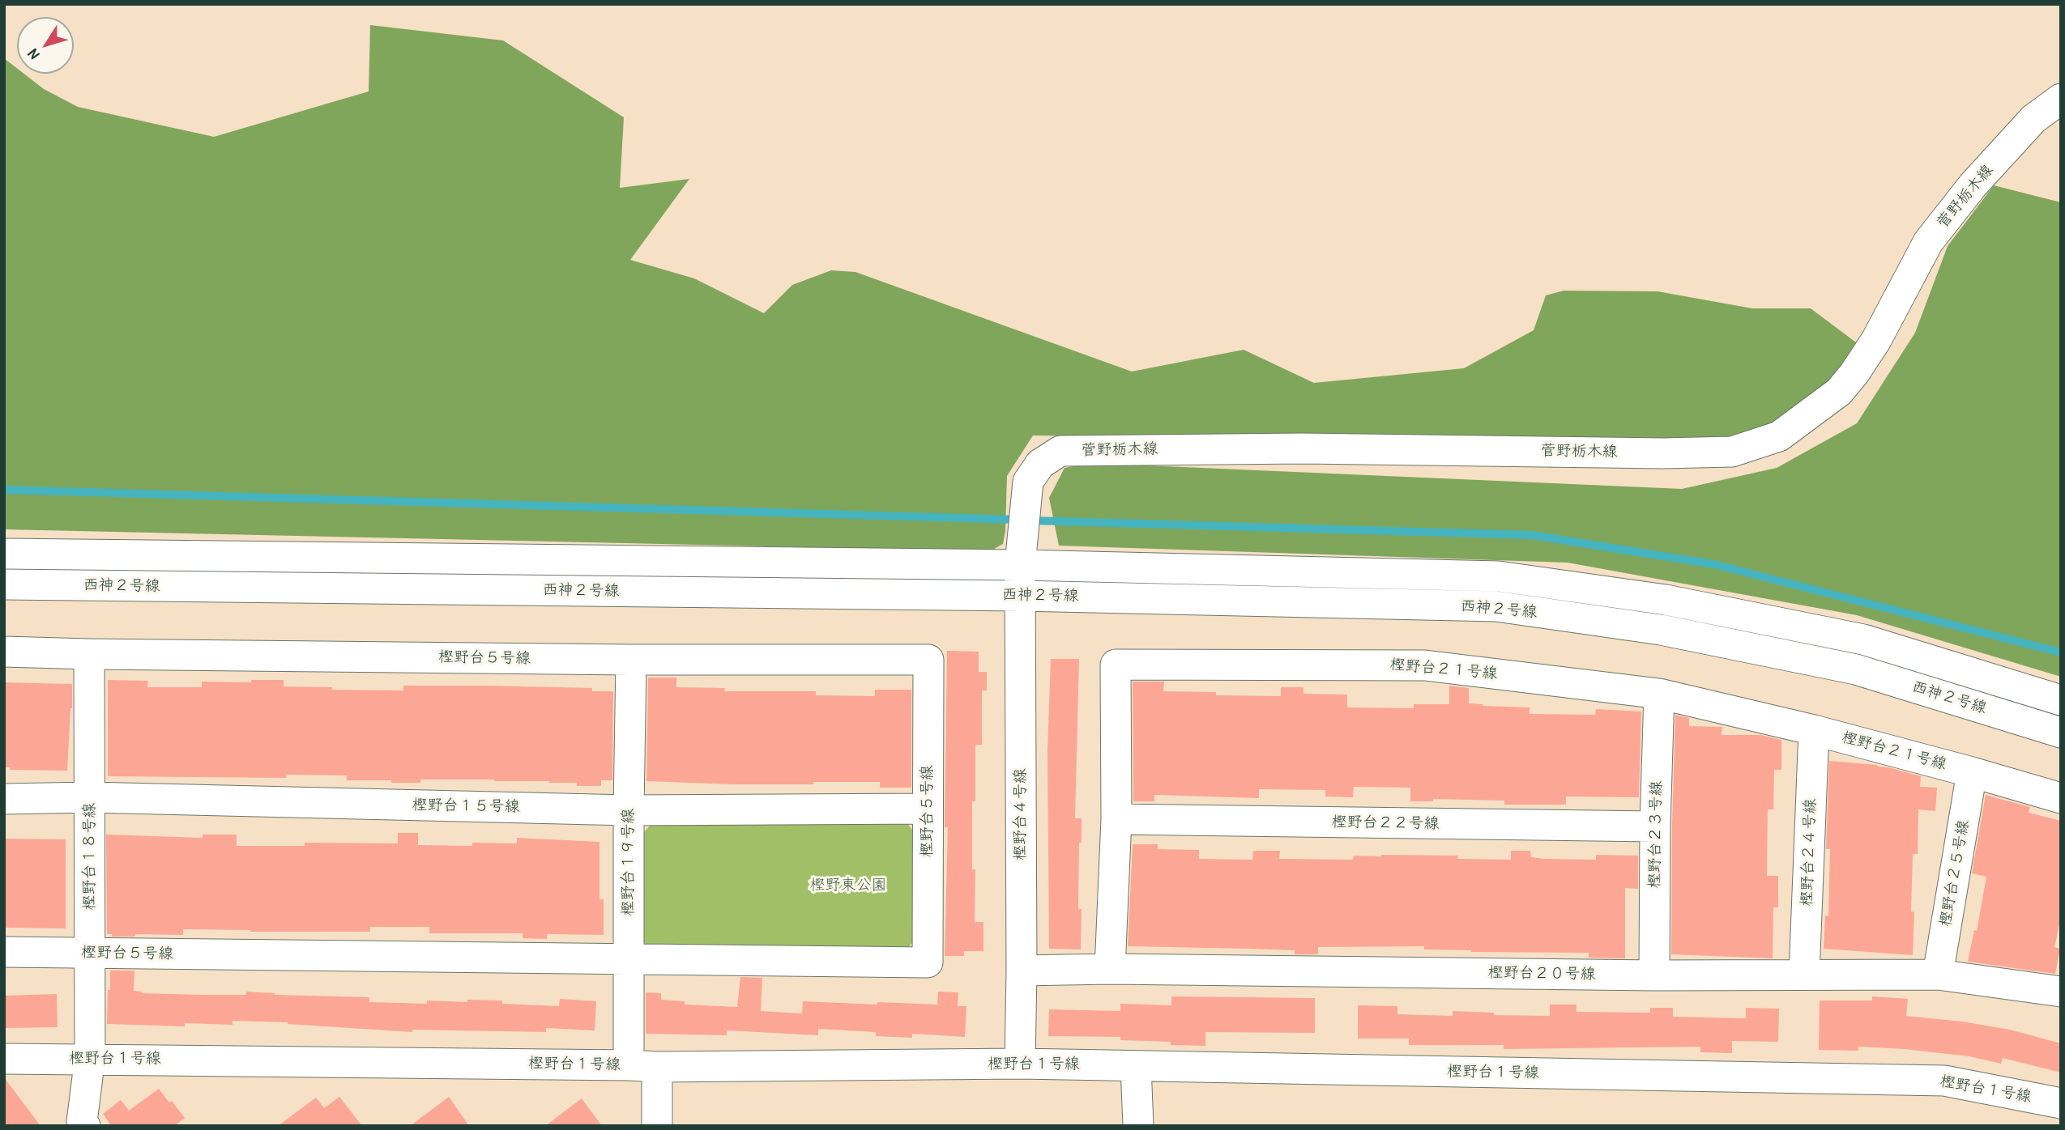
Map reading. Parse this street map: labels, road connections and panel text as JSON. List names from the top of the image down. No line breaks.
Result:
{"streets":{"street":["菅野栃木線","西神２号線","樫野台５号線","樫野台２１号線","樫野台１５号線","樫野台４号線","樫野台２２号線","樫野台２３号線","樫野台２４号線","樫野台１８号線","樫野台１９号線","樫野台２５号線","樫野台２０号線","樫野台１号線"]},"crossings":[["菅野栃木線","西神２号線"],["菅野栃木線","樫野台４号線"],["西神２号線","樫野台４号線"],["樫野台５号線","樫野台１５号線"],["樫野台５号線","樫野台１８号線"],["樫野台５号線","樫野台１９号線"],["樫野台２１号線","樫野台２２号線"],["樫野台２１号線","樫野台２３号線"],["樫野台２１号線","樫野台２４号線"],["樫野台２１号線","樫野台２５号線"],["樫野台２１号線","樫野台２０号線"],["樫野台１５号線","樫野台１８号線"],["樫野台１５号線","樫野台１９号線"],["樫野台４号線","樫野台２０号線"],["樫野台４号線","樫野台１号線"],["樫野台２２号線","樫野台２３号線"],["樫野台２３号線","樫野台２０号線"],["樫野台２４号線","樫野台２０号線"],["樫野台１８号線","樫野台１号線"],["樫野台１９号線","樫野台１号線"],["樫野台２５号線","樫野台２０号線"]],"parks":["樫野東公園"],"north":"bottom left"}
